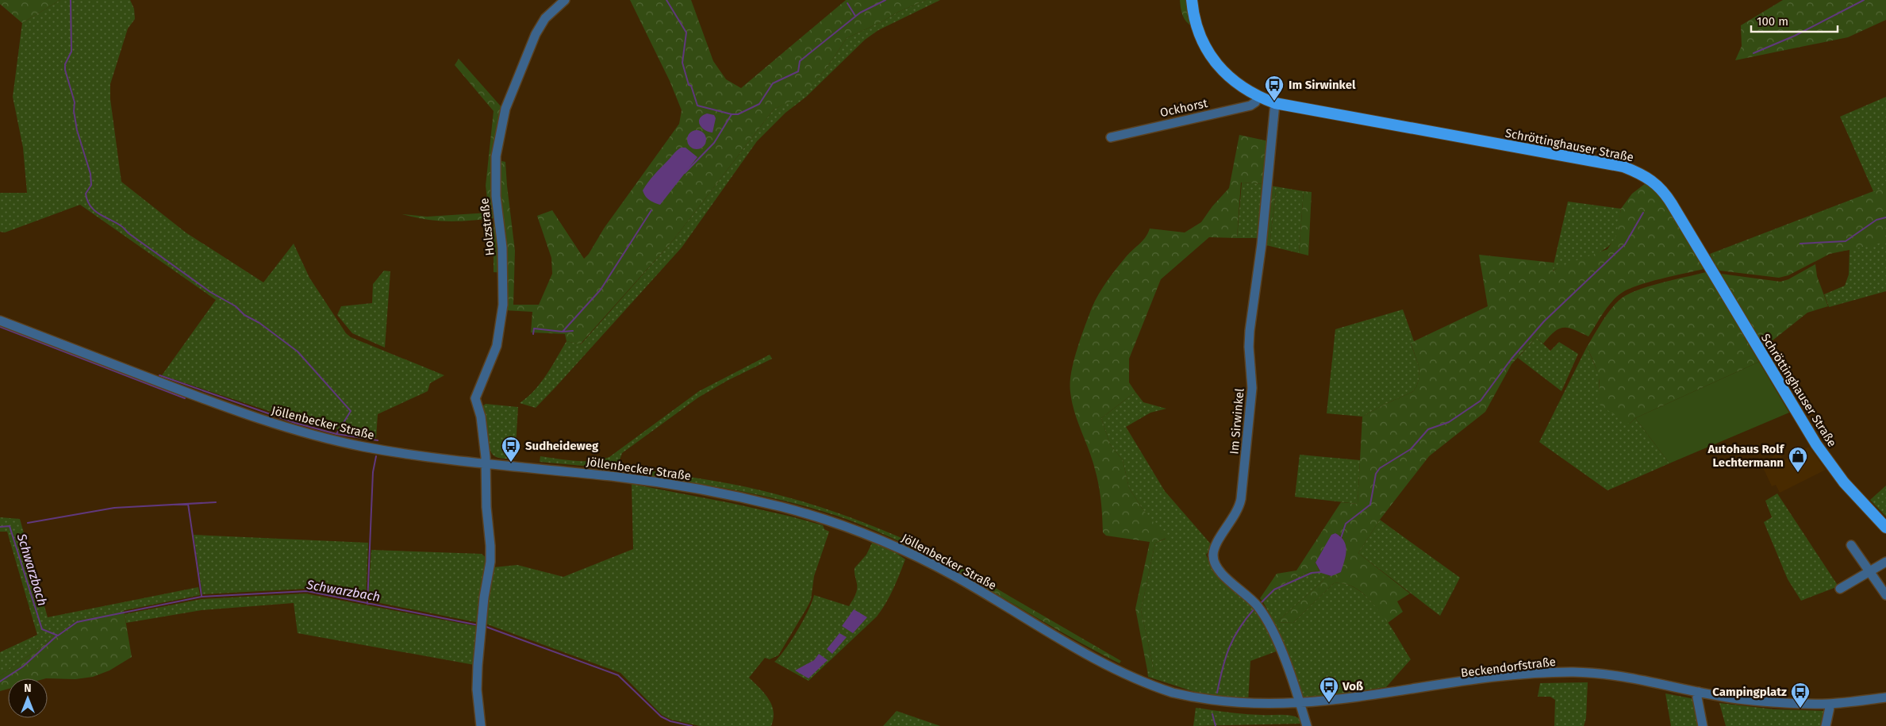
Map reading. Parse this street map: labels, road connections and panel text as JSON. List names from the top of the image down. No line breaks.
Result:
{"streets":{"main road":["Schröttinghauser Straße"],"street":["Ockhorst","Holzstraße","Im Sirwinkel","Jöllenbecker Straße","Beckendorfstraße"]},"crossings":[["Ockhorst","Schröttinghauser Straße"],["Schröttinghauser Straße","Im Sirwinkel"],["Holzstraße","Jöllenbecker Straße"],["Im Sirwinkel","Beckendorfstraße"],["Jöllenbecker Straße","Beckendorfstraße"]],"water":["Schwarzbach"],"places":{"bus stop":["Im Sirwinkel","Sudheideweg","Voß","Campingplatz"],"shop":["Autohaus Rolf Lechtermann"]},"scale_bar":"100 m","north":"top"}
